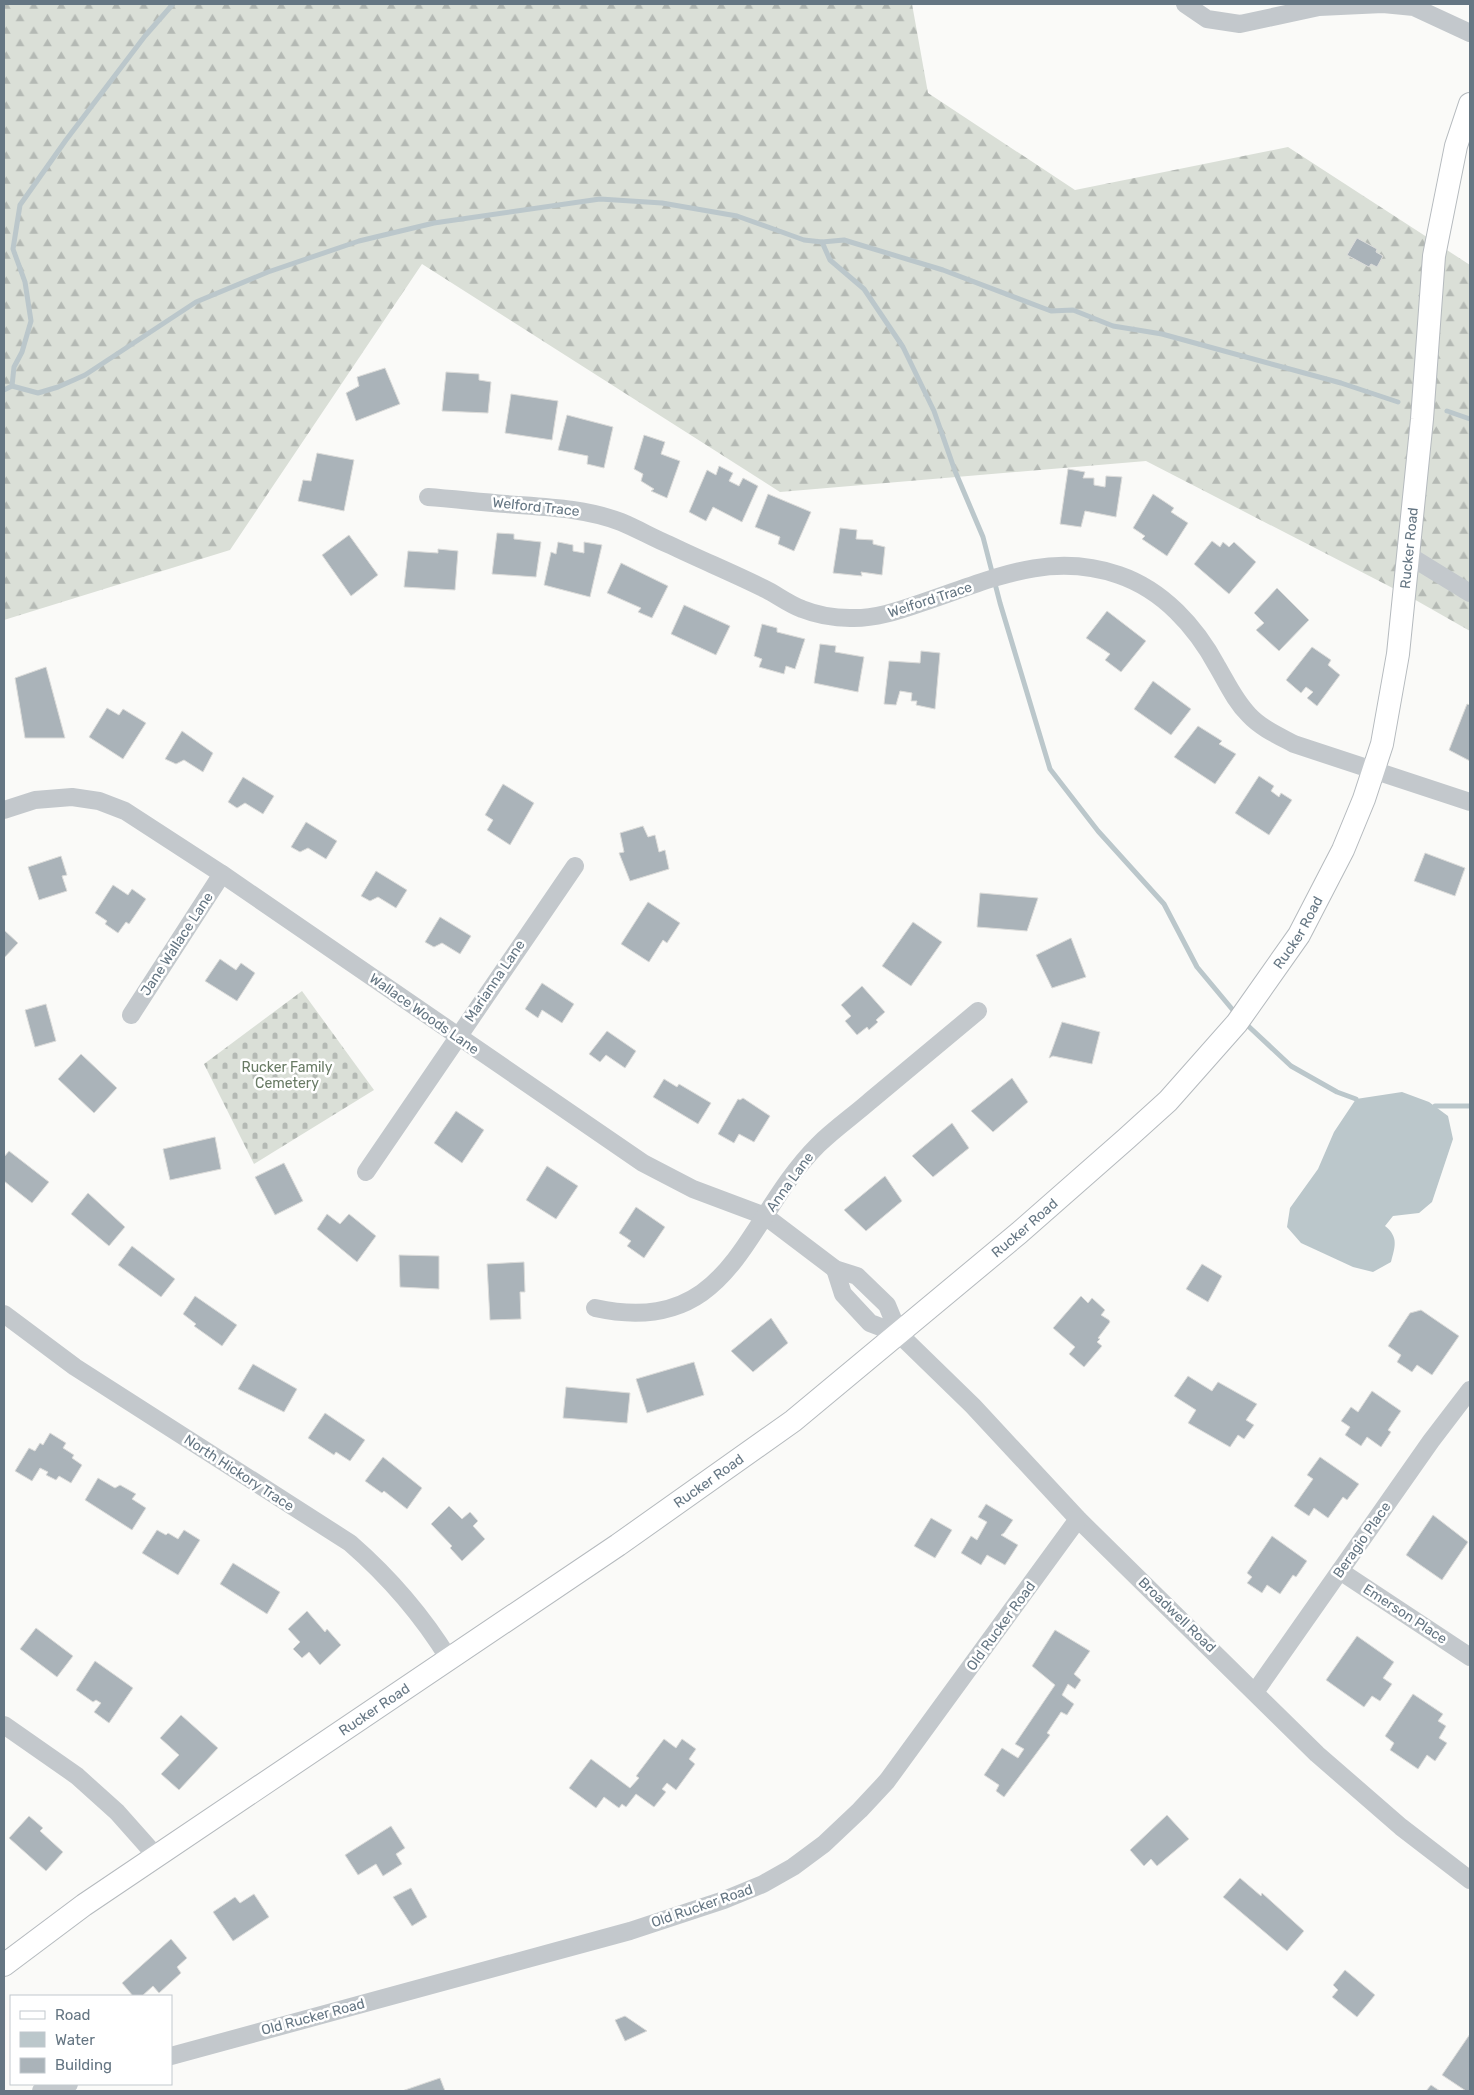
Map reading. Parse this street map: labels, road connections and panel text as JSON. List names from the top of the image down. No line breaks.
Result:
{"streets":{"main road":["Rucker Road"],"street":["Welford Trace","Jane Wallace Lane","Marianna Lane","Wallace Woods Lane","Anna Lane","North Hickory Trace","Beragio Place","Emerson Place","Broadwell Road","Old Rucker Road"]},"crossings":[["Welford Trace","Rucker Road"],["Rucker Road","Wallace Woods Lane"],["Rucker Road","North Hickory Trace"],["Rucker Road","Broadwell Road"],["Jane Wallace Lane","Wallace Woods Lane"],["Marianna Lane","Wallace Woods Lane"],["Wallace Woods Lane","Anna Lane"],["Wallace Woods Lane","Broadwell Road"],["Beragio Place","Emerson Place"],["Beragio Place","Broadwell Road"],["Broadwell Road","Old Rucker Road"]],"parks":["Rucker Family Cemetery"],"legend":["Road","Water","Building"]}
